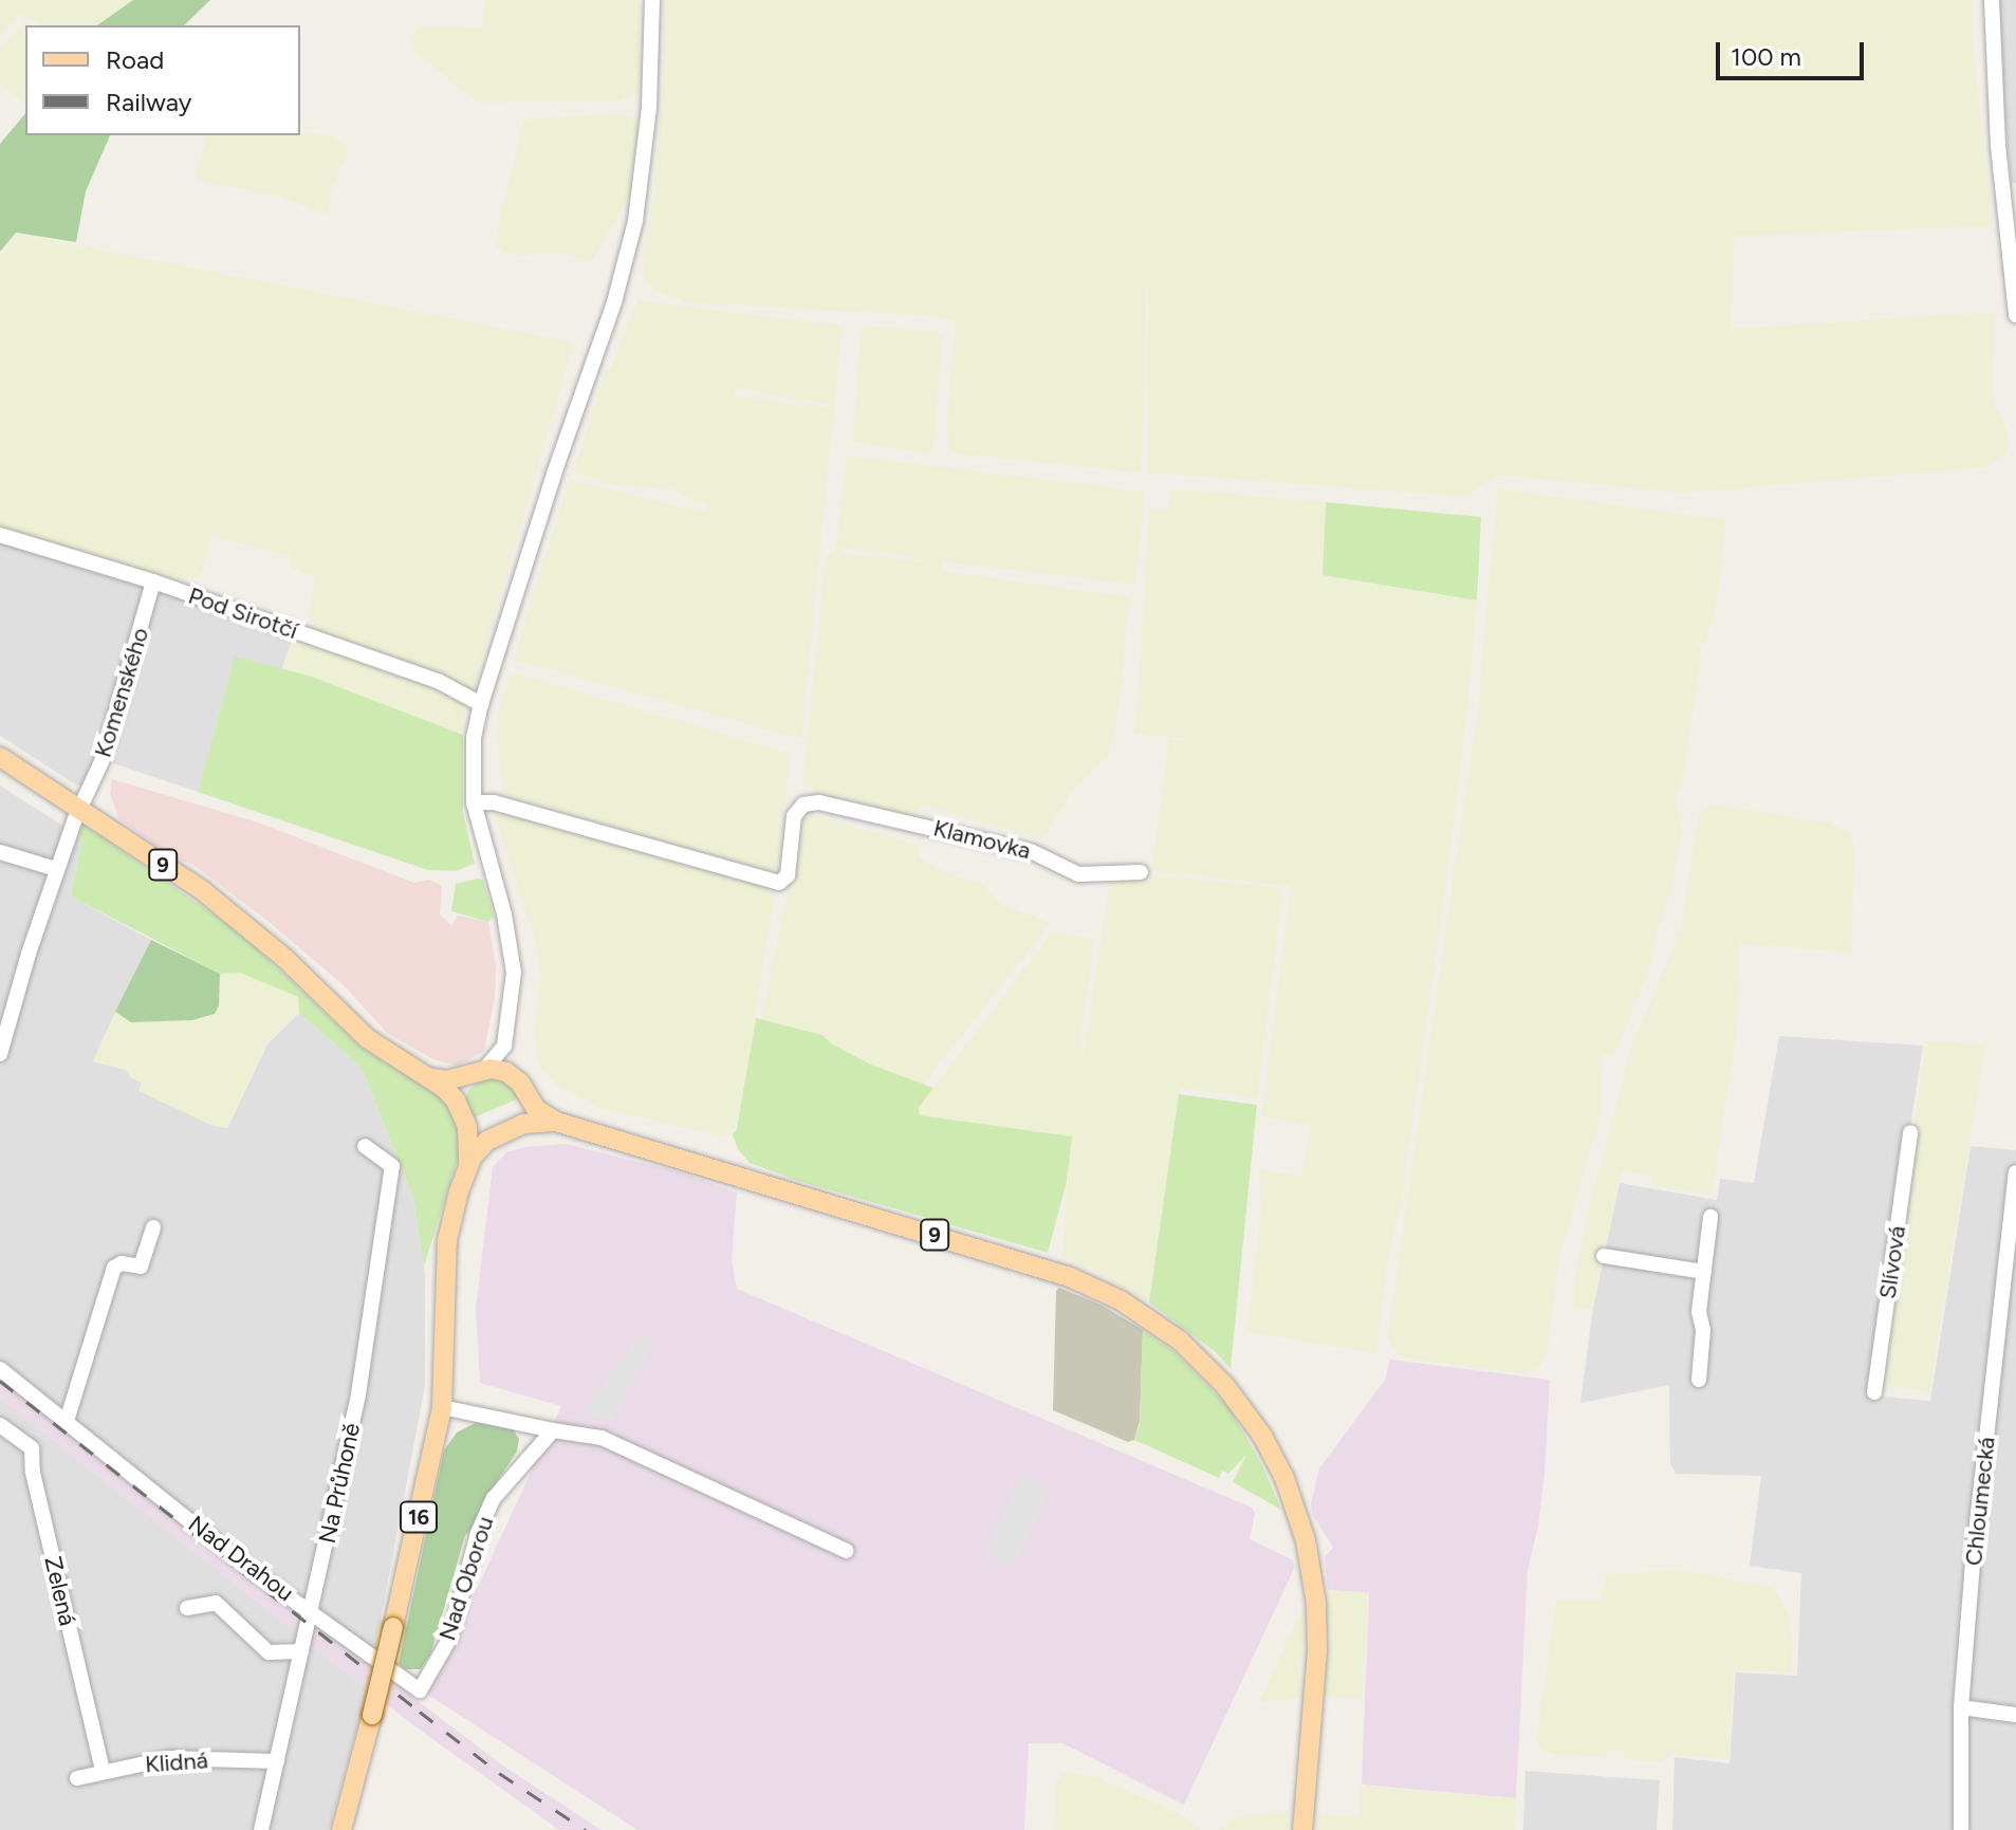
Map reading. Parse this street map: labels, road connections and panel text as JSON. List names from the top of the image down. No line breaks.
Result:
{"streets":{"main road":["9","16"],"street":["Pod Sirotčí","Komenského","Klamovka","Slívová","Na Průhoně","Chloumecká","Nad Drahou","Nad Oborou","Zelená","Klidná"]},"crossings":[["Pod Sirotčí","Komenského"],["9","16"],["Na Průhoně","Nad Drahou"],["Na Průhoně","Klidná"],["Nad Drahou","Nad Oborou"],["Zelená","Klidná"]],"legend":["Road","Railway"],"scale_bar":"100 m"}
